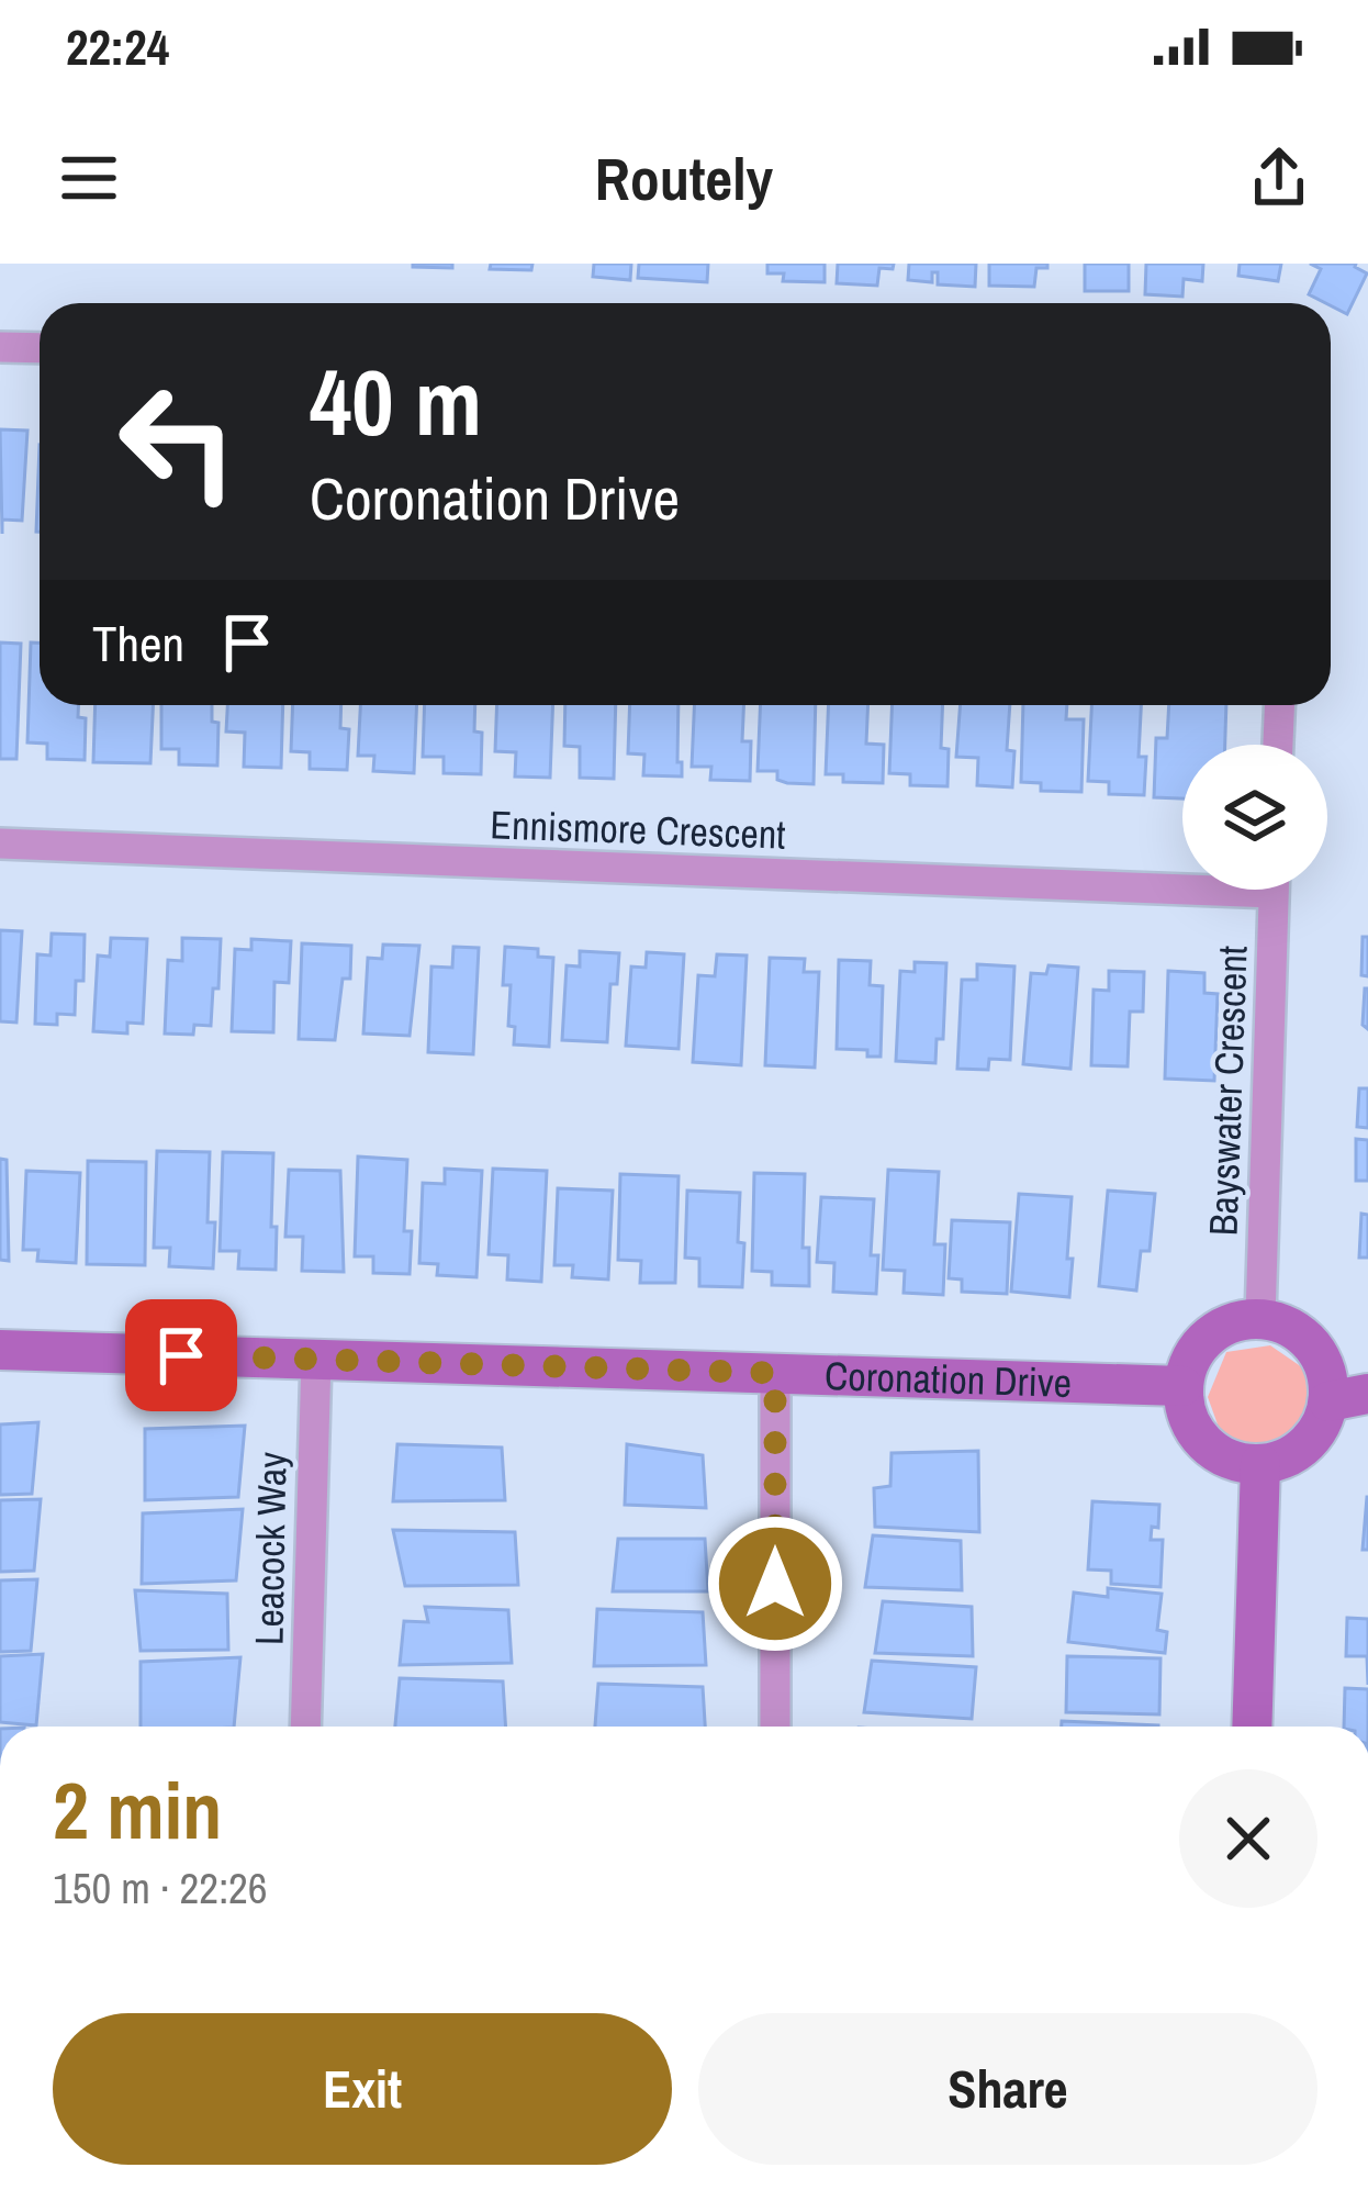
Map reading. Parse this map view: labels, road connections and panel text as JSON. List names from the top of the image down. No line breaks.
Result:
{"streets":{"street":["Ennismore Crescent","Bayswater Crescent","Coronation Drive","Leacock Way"]},"crossings":[["Bayswater Crescent","Coronation Drive"],["Coronation Drive","Leacock Way"]],"page":{"status":"22:24","header":"Routely","turn":["40 m","Coronation Drive"],"then":"Then","heading":["2 min","150 m · 22:26"],"buttons":["Exit","Share"]}}
